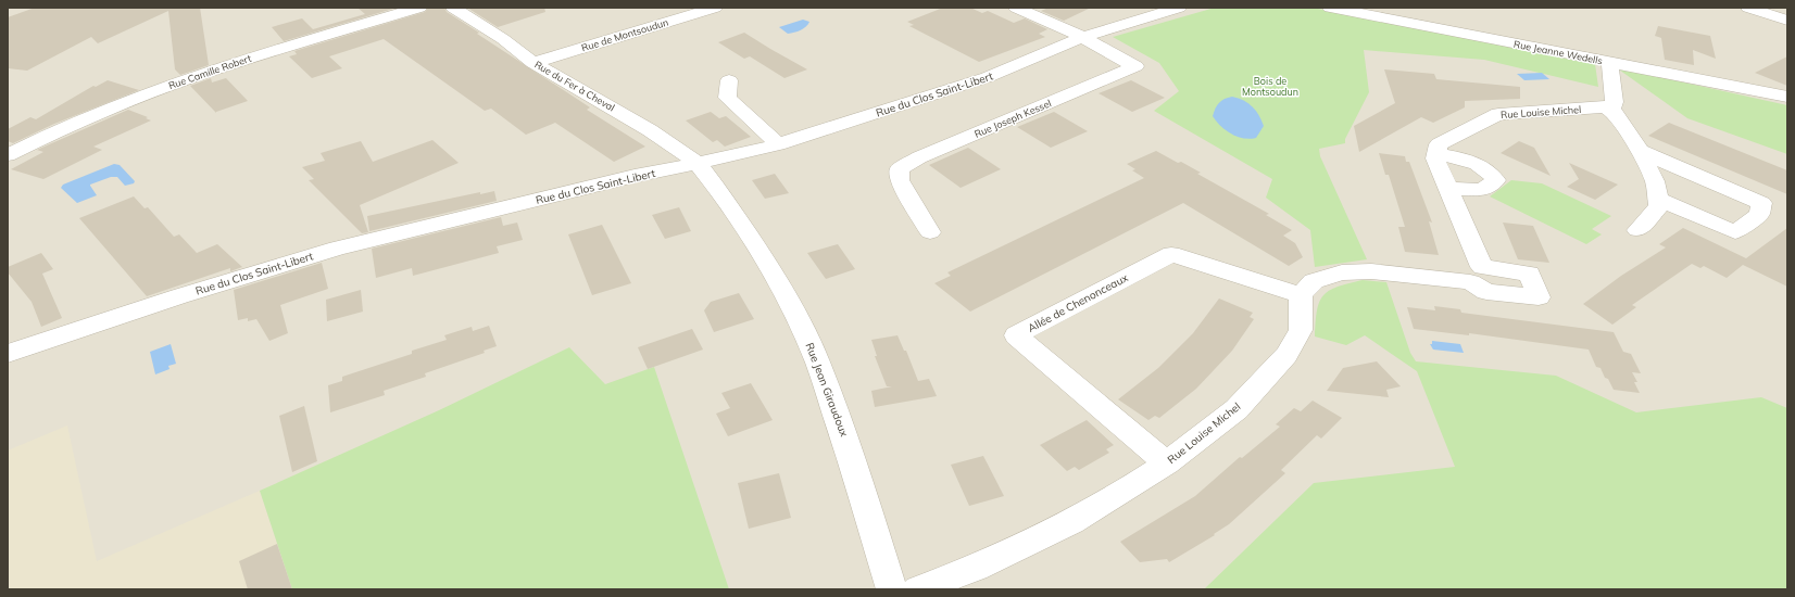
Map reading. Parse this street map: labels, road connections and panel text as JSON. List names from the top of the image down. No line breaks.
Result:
{"streets":{"street":["Rue de Montsoudun","Rue Jeanne Wedells","Rue Camille Robert","Rue du Fer à Cheval","Rue du Clos Saint-Libert","Rue Louise Michel","Rue Joseph Kessel","Allée de Chenonceaux","Rue Jean Giraudoux"]},"crossings":[["Rue de Montsoudun","Rue du Fer à Cheval"],["Rue du Fer à Cheval","Rue du Clos Saint-Libert"],["Rue du Fer à Cheval","Rue Jean Giraudoux"],["Rue du Clos Saint-Libert","Rue Joseph Kessel"],["Rue du Clos Saint-Libert","Rue Jean Giraudoux"],["Rue Louise Michel","Allée de Chenonceaux"]],"parks":["Bois de Montsoudun"]}
